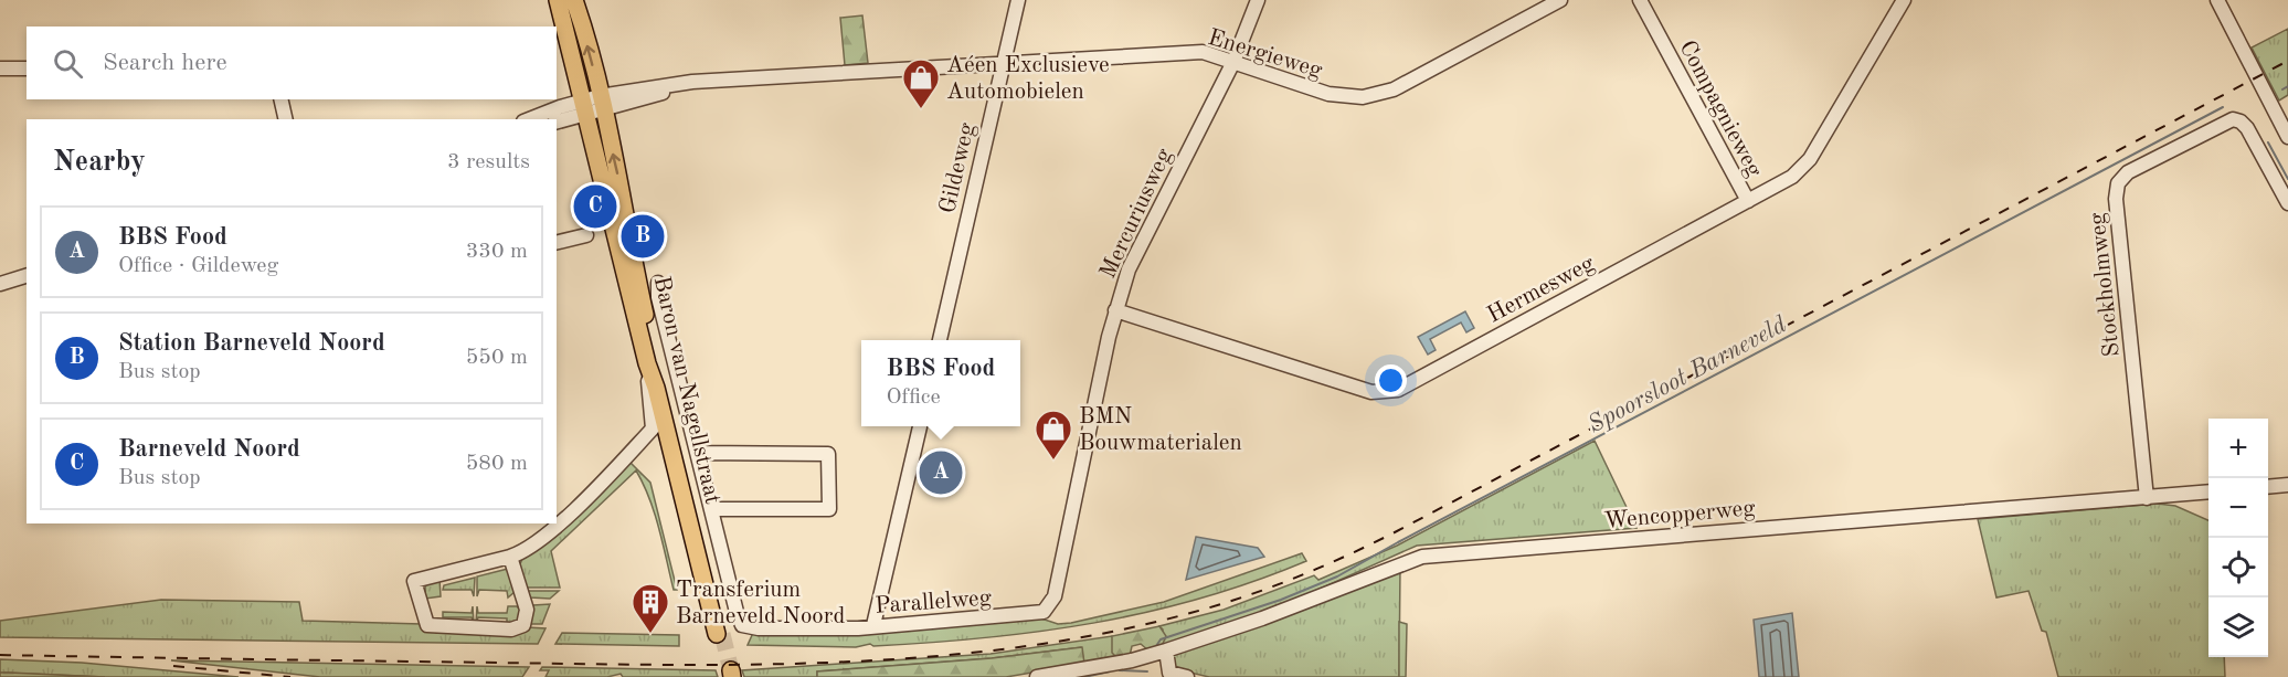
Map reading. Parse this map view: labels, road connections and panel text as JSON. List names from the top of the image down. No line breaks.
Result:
{"streets":{"main road":["Baron van Nagellstraat"],"street":["Energieweg","Compagnieweg","Gildeweg","Mercuriusweg","Stockholmweg","Hermesweg","Wencopperweg","Parallelweg"]},"crossings":[["Energieweg","Gildeweg"],["Energieweg","Mercuriusweg"],["Energieweg","Baron van Nagellstraat"],["Compagnieweg","Hermesweg"],["Mercuriusweg","Hermesweg"],["Mercuriusweg","Parallelweg"],["Stockholmweg","Wencopperweg"]],"water":["Spoorsloot Barneveld"],"places":{"shop":["Aéen Exclusieve Automobielen","BMN Bouwmaterialen"],"building":["Transferium Barneveld Noord"]},"page":{"search":"Search here","heading":["Nearby","3 results"],"pins":["C","B","A"],"list":[{"mark":"A","name":"BBS Food","note":"Office · Gildeweg","value":"330 m"},{"mark":"B","name":"Station Barneveld Noord","note":"Bus stop","value":"550 m"},{"mark":"C","name":"Barneveld Noord","note":"Bus stop","value":"580 m"}],"popup":["BBS Food","Office"],"map_buttons":["+","−"]}}
